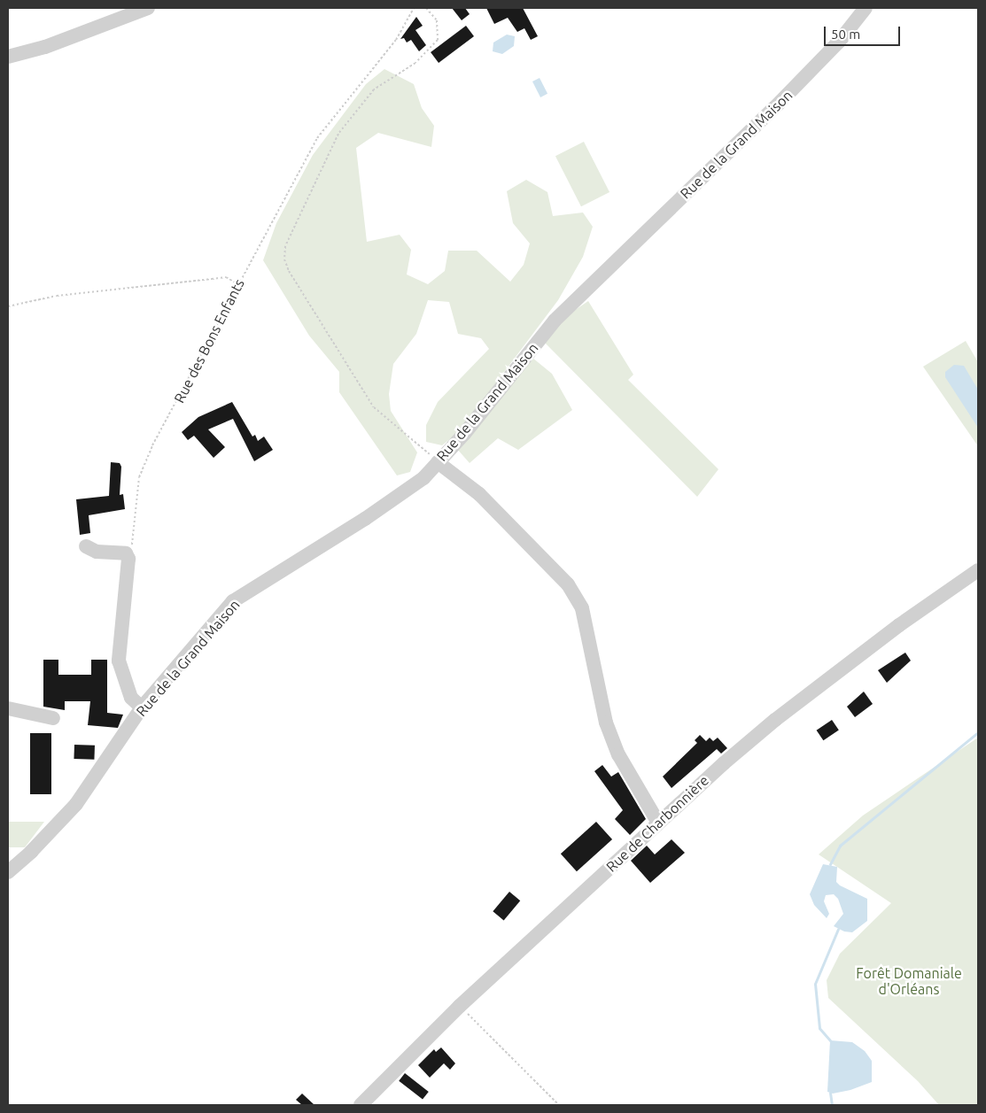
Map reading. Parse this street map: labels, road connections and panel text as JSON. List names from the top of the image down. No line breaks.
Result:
{"streets":{"street":["Rue de la Grand Maison","Rue de Charbonnière"],"path":["Rue des Bons Enfants"]},"parks":["Forêt Domaniale d'Orléans"],"scale_bar":"50 m"}
